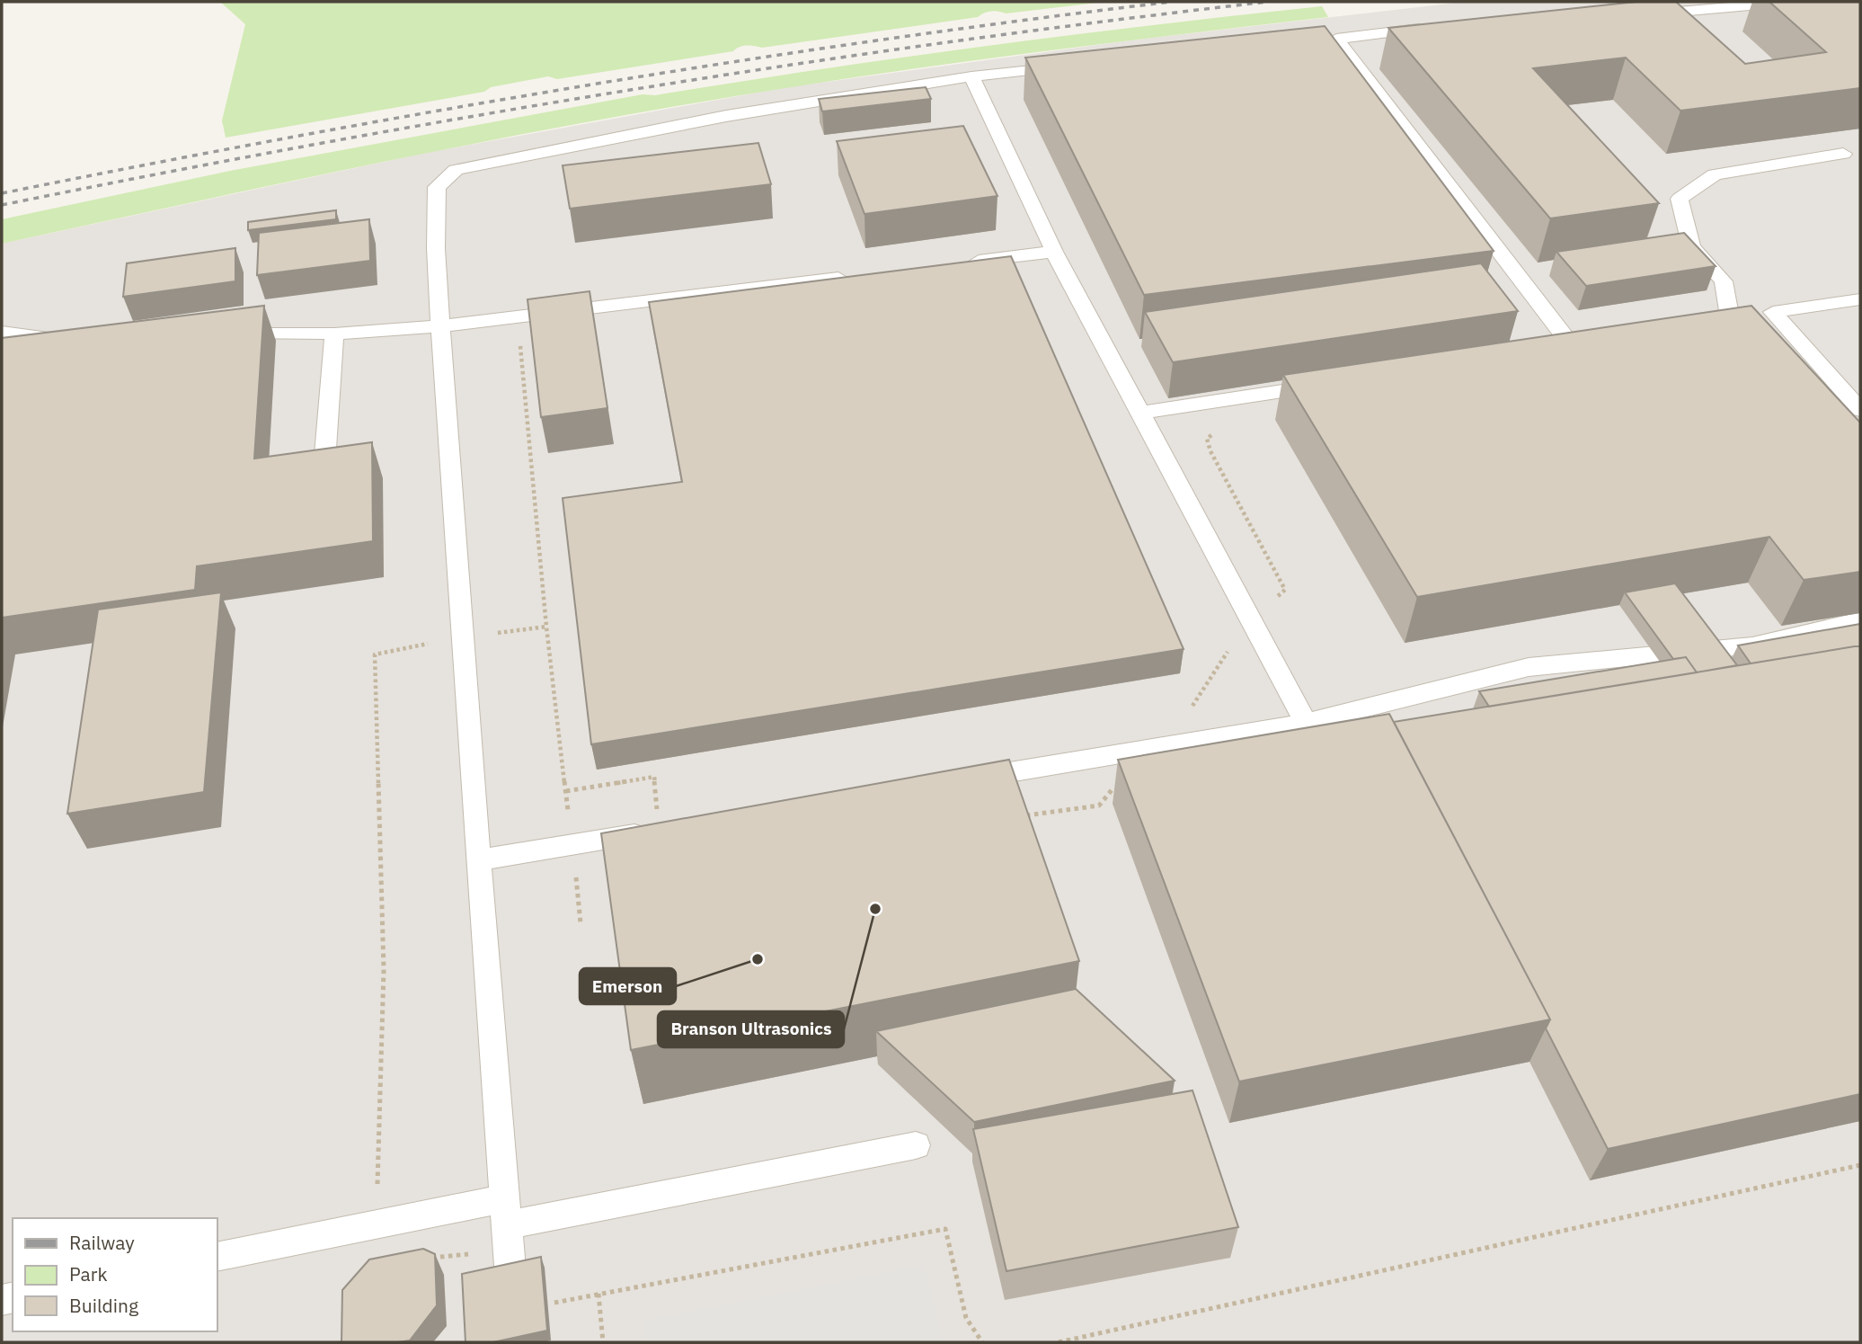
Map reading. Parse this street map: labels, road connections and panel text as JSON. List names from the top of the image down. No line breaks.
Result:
{"places":["Branson Ultrasonics","Emerson"],"legend":["Railway","Park","Building"]}
